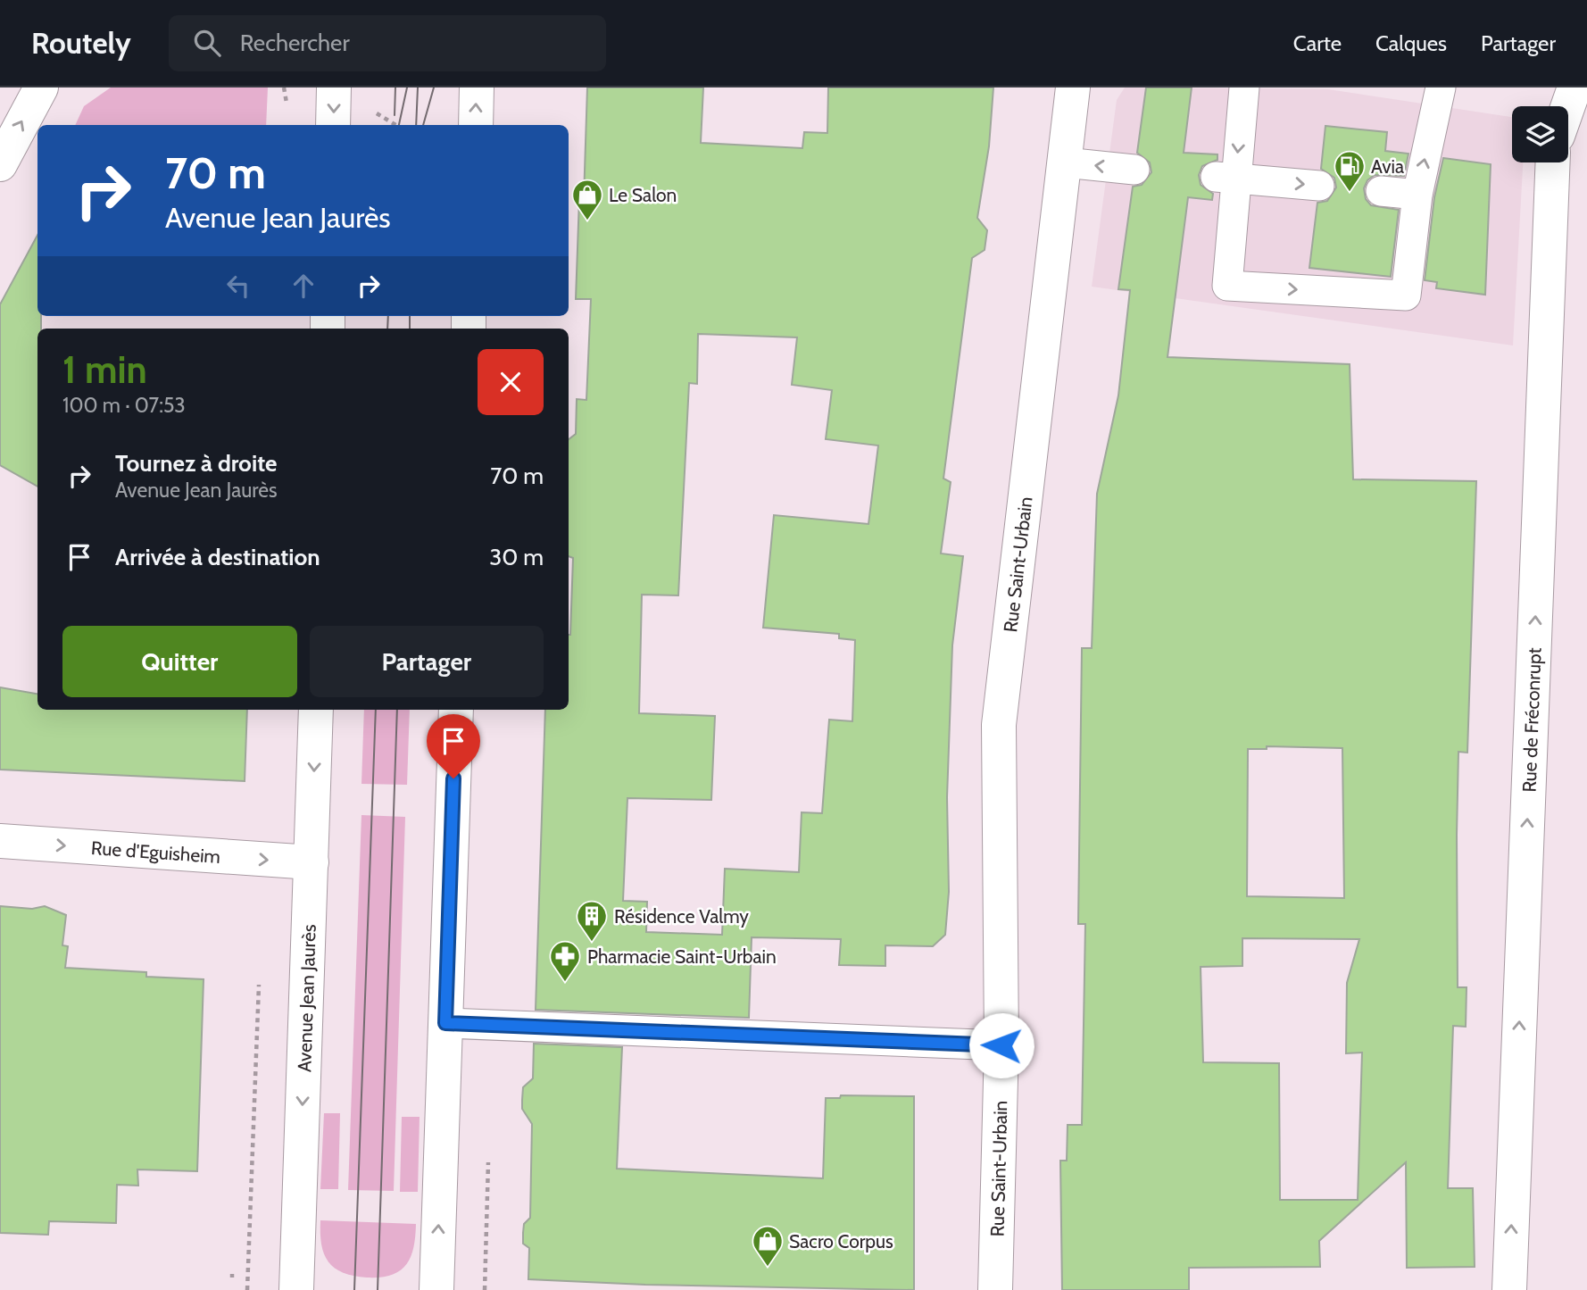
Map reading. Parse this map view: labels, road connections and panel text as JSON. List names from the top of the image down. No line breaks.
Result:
{"streets":{"street":["Rue Saint-Urbain","Rue de Fréconrupt","Rue d'Eguisheim","Avenue Jean Jaurès"]},"crossings":[["Rue d'Eguisheim","Avenue Jean Jaurès"]],"one_way":["Rue de Fréconrupt","Rue d'Eguisheim"],"places":{"fuel station":["Avia"],"shop":["Le Salon","Sacro Corpus"],"building":["Résidence Valmy"],"pharmacy":["Pharmacie Saint-Urbain"]},"page":{"header":"Routely","search":"Rechercher","nav":["Carte","Calques","Partager"],"turn":["70 m","Avenue Jean Jaurès"],"heading":["1 min","100 m · 07:53"],"list":[{"name":"Tournez à droite","note":"Avenue Jean Jaurès","value":"70 m"},{"name":"Arrivée à destination","value":"30 m"}],"buttons":["Quitter","Partager"]}}
